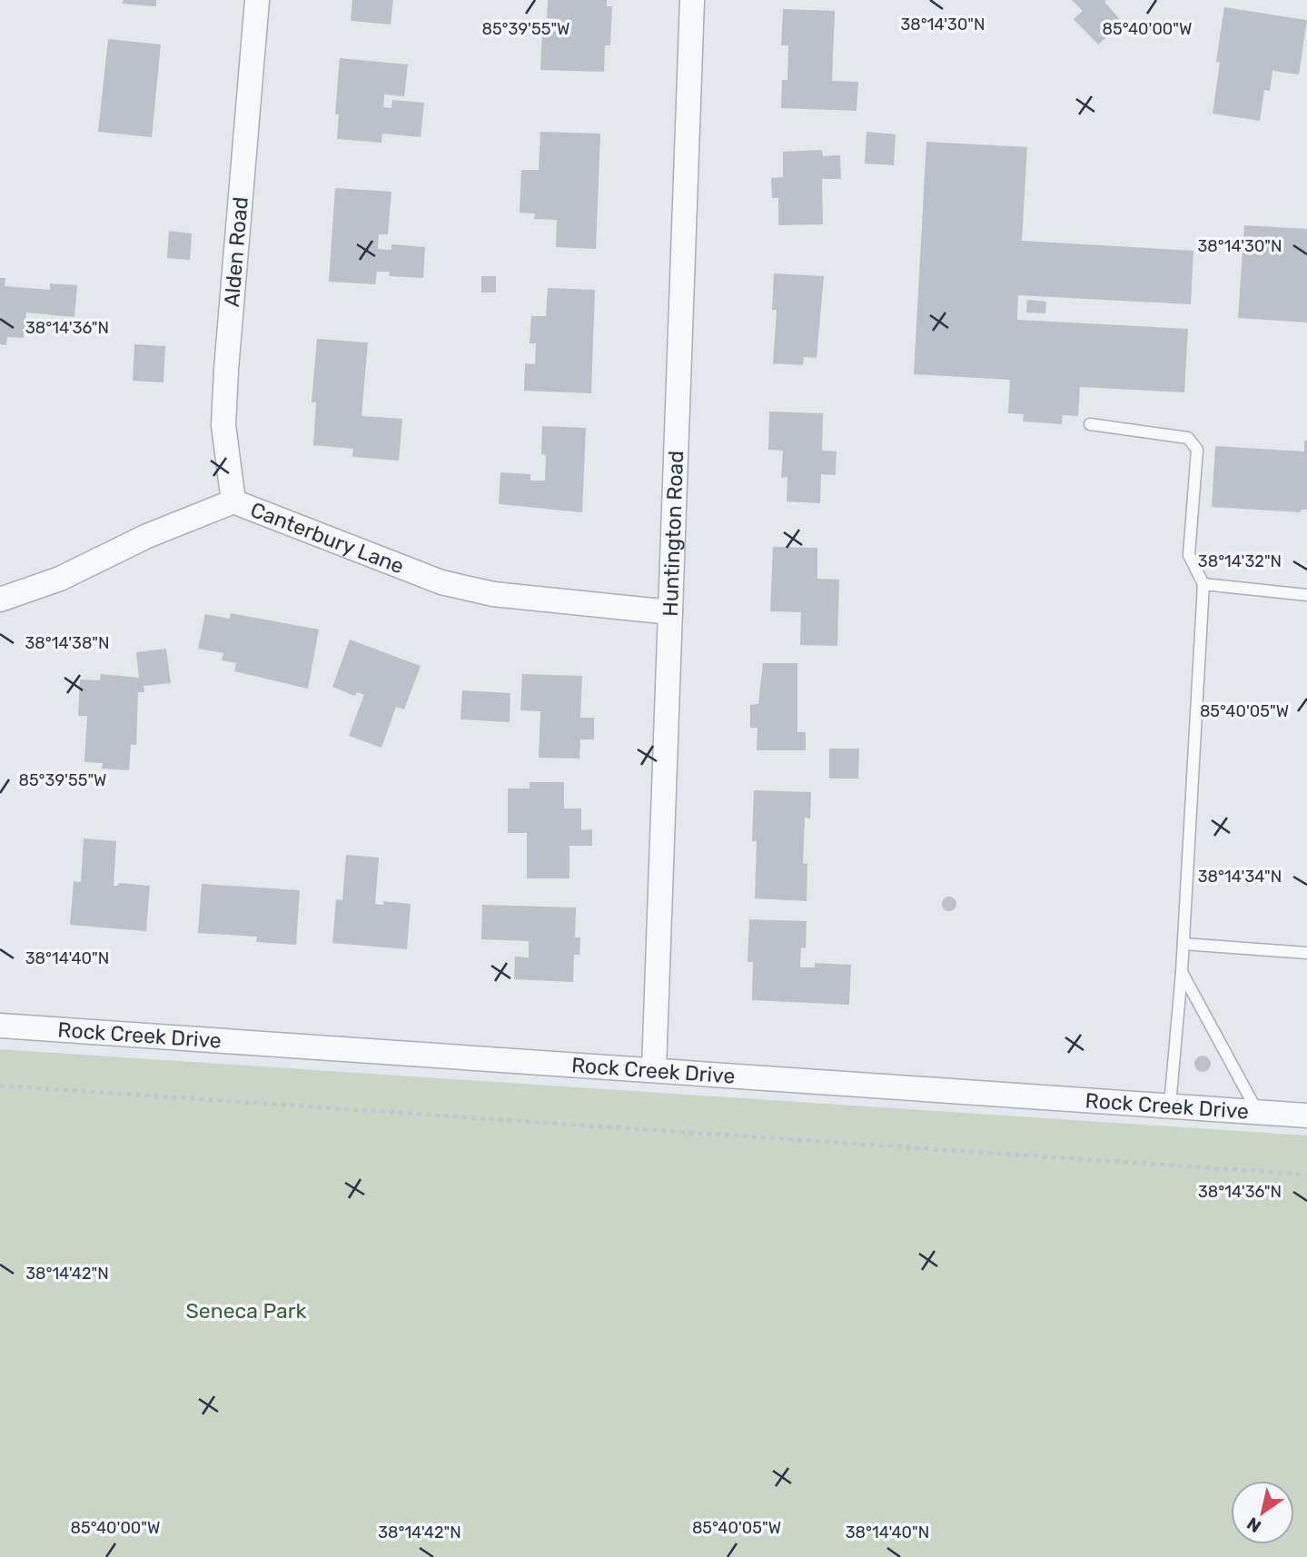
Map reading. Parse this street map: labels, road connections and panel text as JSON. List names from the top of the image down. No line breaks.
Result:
{"streets":{"street":["Alden Road","Huntington Road","Canterbury Lane","Rock Creek Drive"]},"crossings":[["Alden Road","Canterbury Lane"],["Huntington Road","Canterbury Lane"],["Huntington Road","Rock Creek Drive"]],"parks":["Seneca Park"],"north":"bottom left","coordinates":["38°14'30\"N","85°39'55\"W","85°40'00\"W","38°14'36\"N","38°14'32\"N","38°14'38\"N","85°40'05\"W","38°14'34\"N","38°14'40\"N","38°14'42\"N"]}
